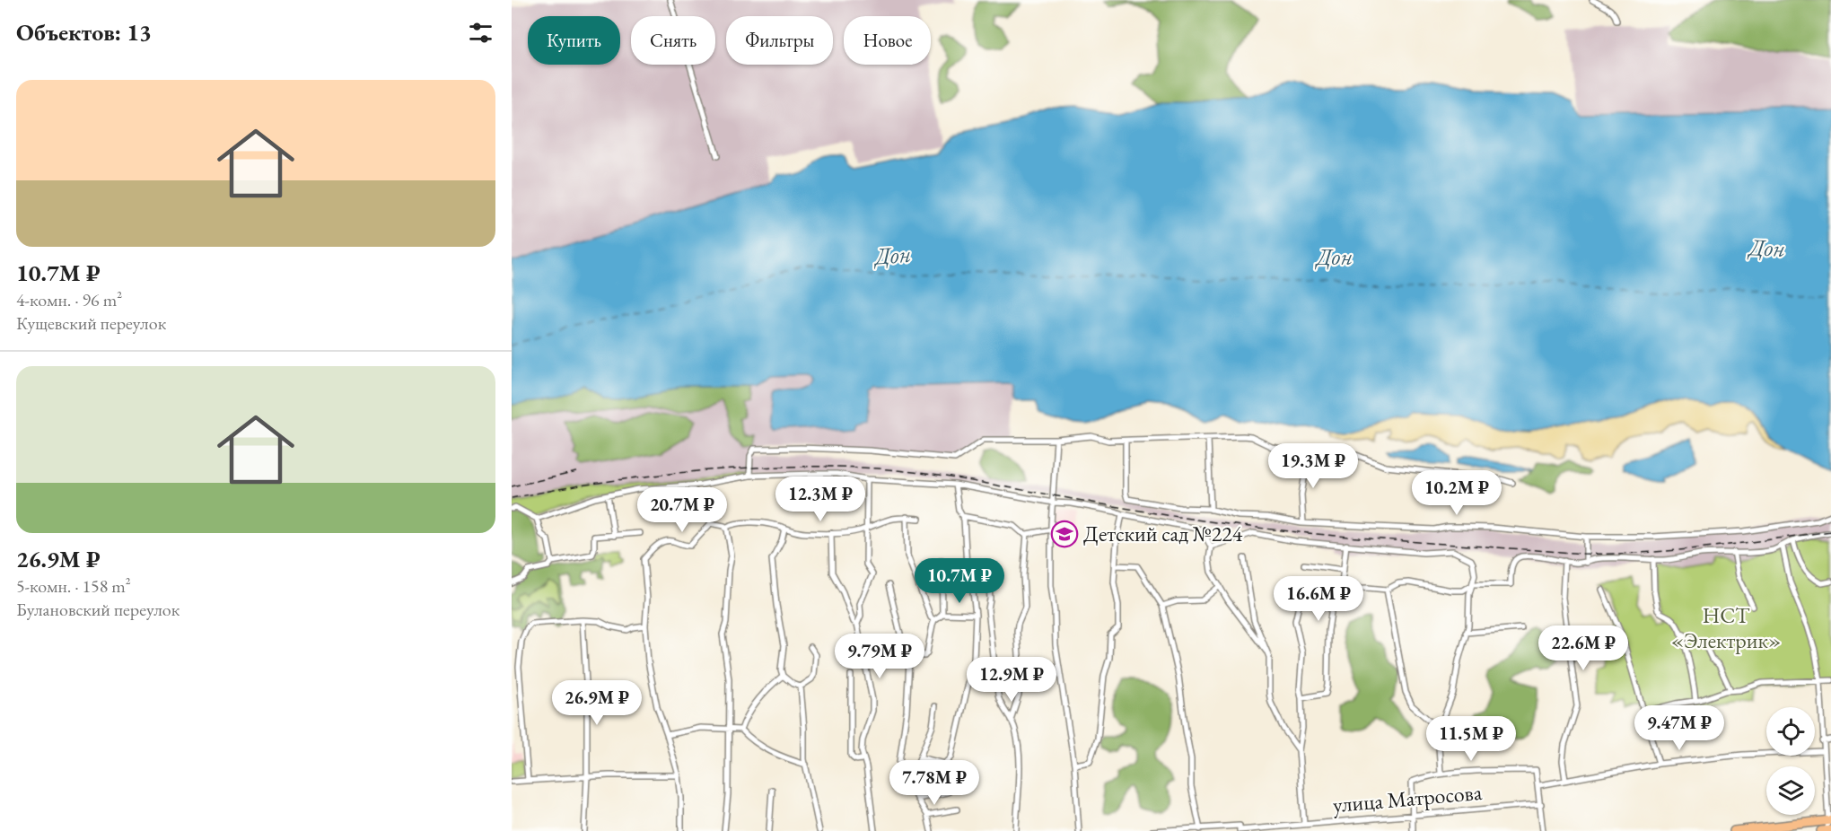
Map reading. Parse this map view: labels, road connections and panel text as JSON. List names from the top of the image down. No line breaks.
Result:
{"streets":{"street":["улица Матросова"]},"water":["Дон"],"parks":["НСТ «Электрик»"],"places":{"school or university":["Детский сад №224"]},"page":{"heading":"Объектов: 13","chip":["Купить","Снять","Фильтры","Новое"],"list":[{"name":"10.7M ₽","note":"4-комн. · 96 m² · Кущевский переулок"},{"name":"26.9M ₽","note":"5-комн. · 158 m² · Булановский переулок"}],"price":["19.3M ₽","10.2M ₽","12.3M ₽","20.7M ₽","10.7M ₽","16.6M ₽","22.6M ₽","9.79M ₽","12.9M ₽","26.9M ₽","9.47M ₽","11.5M ₽","7.78M ₽"]}}
